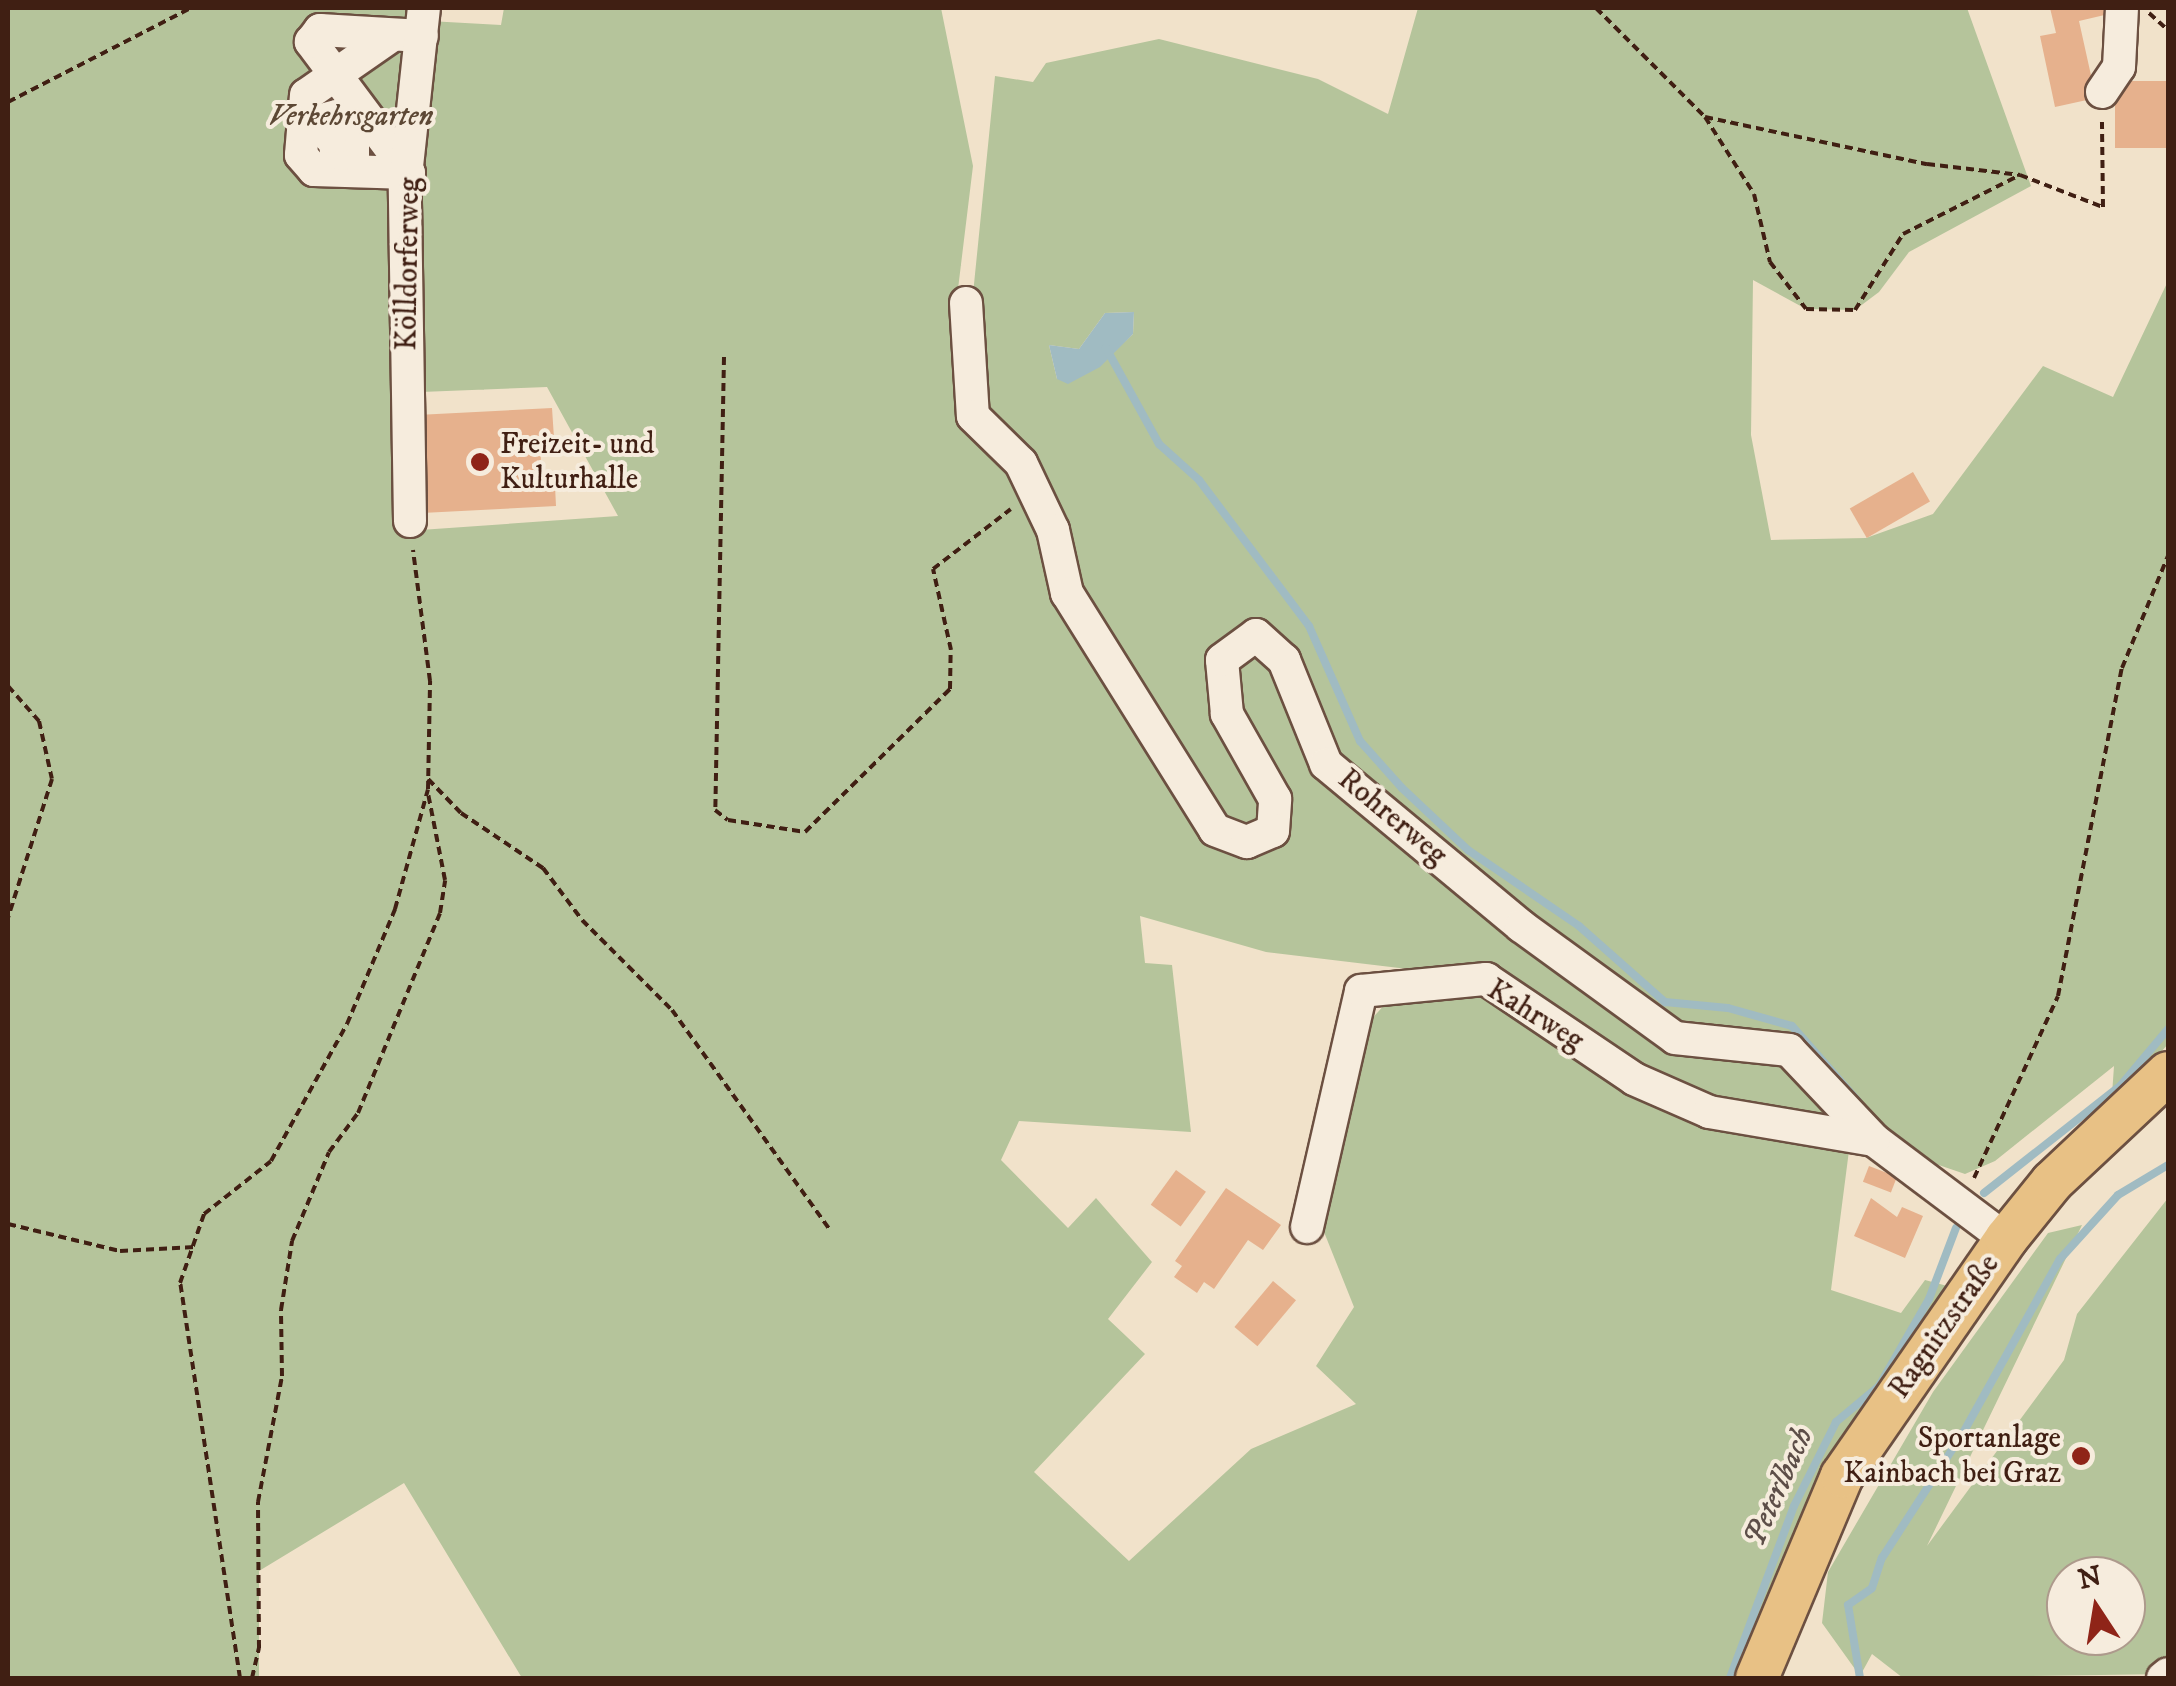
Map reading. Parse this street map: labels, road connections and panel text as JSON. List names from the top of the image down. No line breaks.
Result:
{"streets":{"main road":["Ragnitzstraße"],"lane":["Kölldorferweg","Rohrerweg","Kahrweg"]},"crossings":[["Rohrerweg","Kahrweg"],["Rohrerweg","Ragnitzstraße"]],"water":["Peterlbach"],"parks":["Verkehrsgarten"],"places":["Freizeit- und Kulturhalle","Sportanlage Kainbach bei Graz"],"north":"top"}
